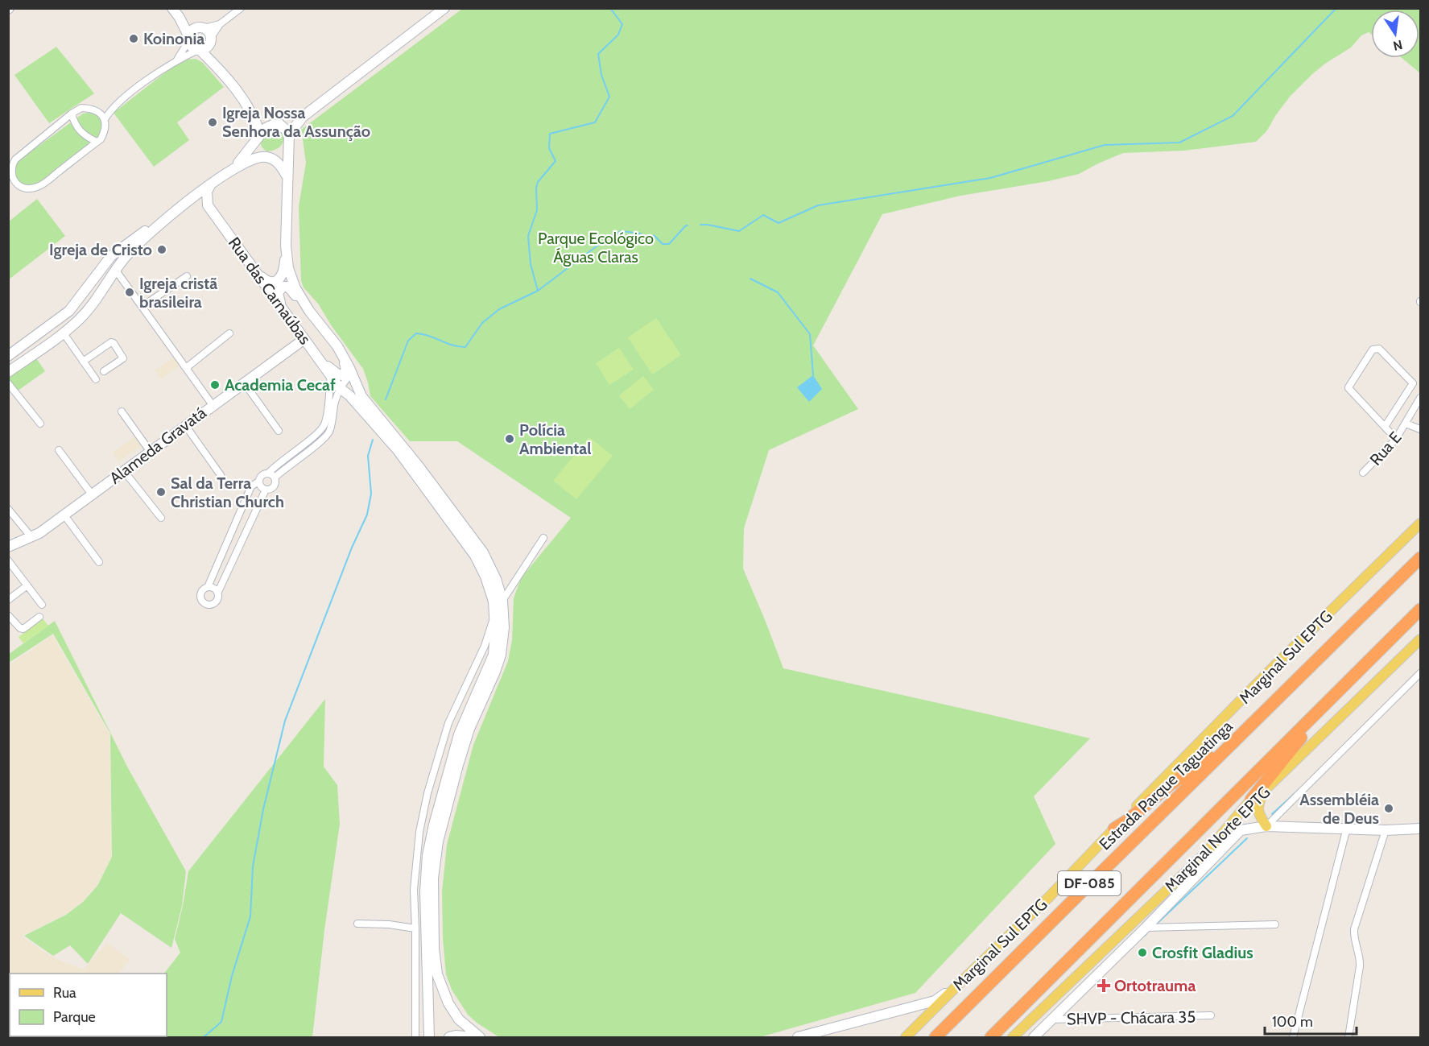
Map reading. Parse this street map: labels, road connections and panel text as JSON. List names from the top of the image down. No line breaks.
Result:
{"streets":{"highway":["Estrada Parque Taguatinga","DF-085"],"main road":["Marginal Sul EPTG","Marginal Norte EPTG"],"street":["Rua das Carnaúbas","Alameda Gravatá","Rua E","SHVP - Chácara 35"]},"crossings":[["Rua das Carnaúbas","Alameda Gravatá"]],"parks":["Parque Ecológico Águas Claras"],"places":{"other":["Koinonia","Igreja Nossa Senhora da Assunção","Igreja de Cristo","Igreja cristã brasileira","Academia Cecaf","Polícia Ambiental","Sal da Terra Christian Church","Assembléia de Deus","Crosfit Gladius"],"health":["Ortotrauma"]},"legend":["Rua","Parque"],"scale_bar":"100 m","north":"bottom"}
